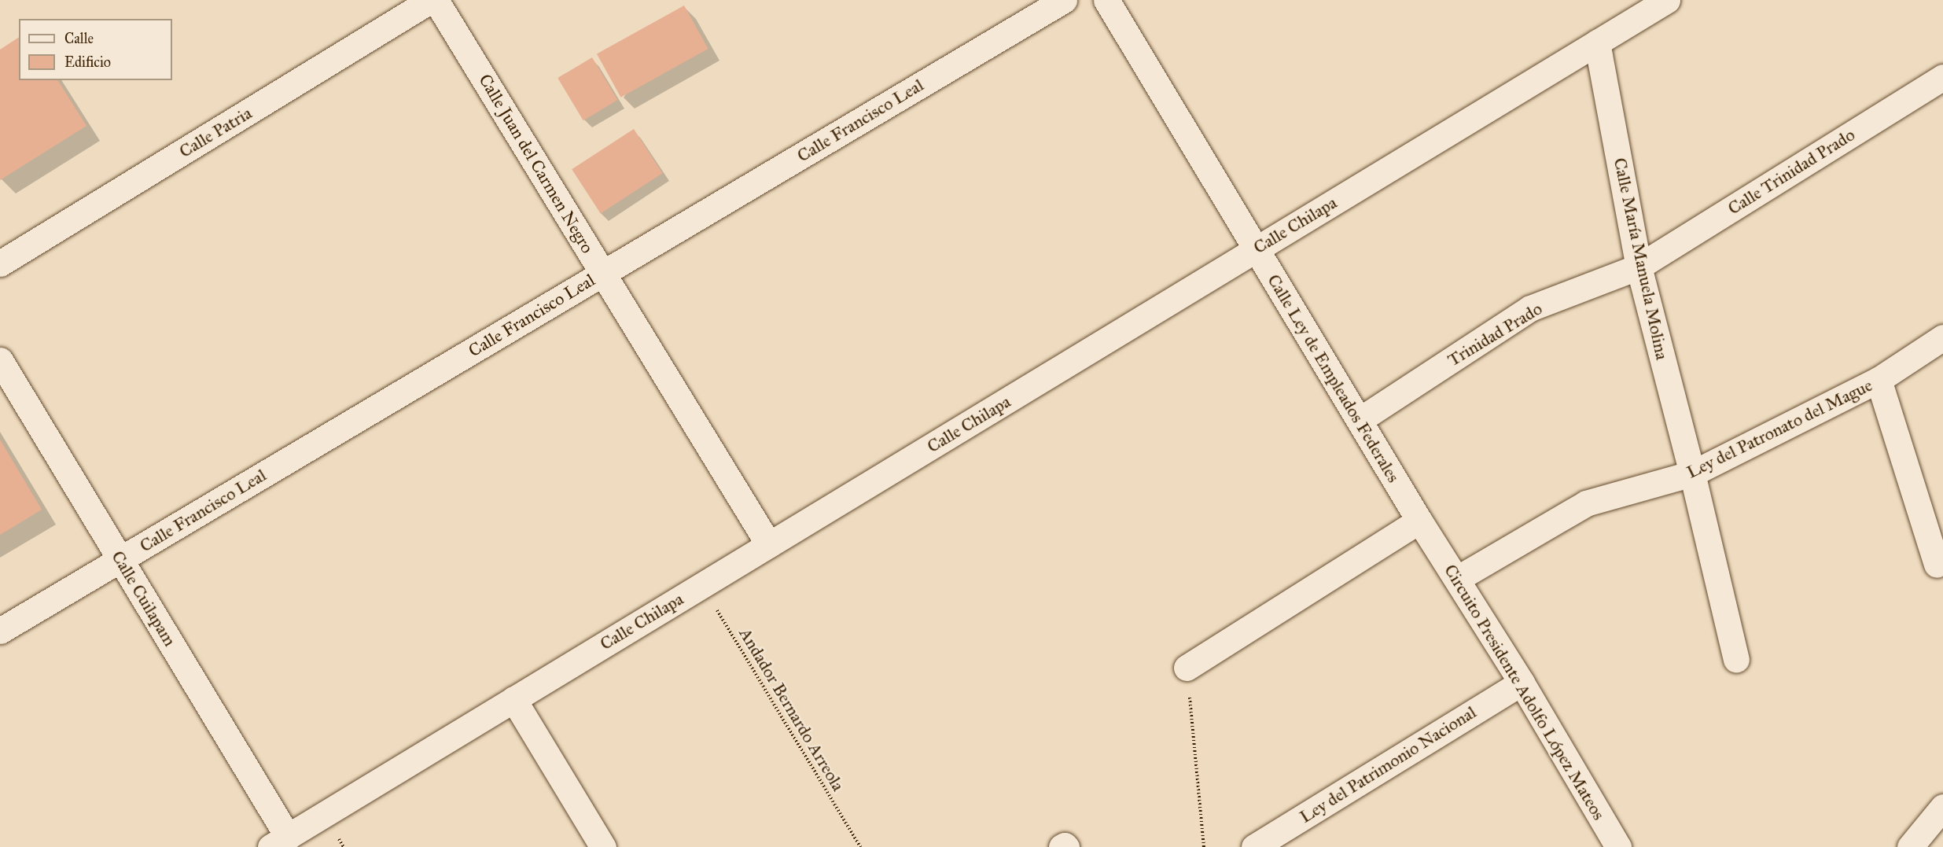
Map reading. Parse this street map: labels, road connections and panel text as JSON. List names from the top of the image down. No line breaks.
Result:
{"streets":{"street":["Calle Francisco Leal","Calle Patria","Calle Juan del Carmen Negro","Calle Trinidad Prado","Calle Chilapa","Calle María Manuela Molina","Trinidad Prado","Calle Ley de Empleados Federales","Ley del Patronato del Mague","Calle Cuilapam","Circuito Presidente Adolfo López Mateos","Ley del Patrimonio Nacional"],"path":["Andador Bernardo Arreola"]},"crossings":[["Calle Francisco Leal","Calle Juan del Carmen Negro"],["Calle Francisco Leal","Calle Cuilapam"],["Calle Juan del Carmen Negro","Calle Chilapa"],["Calle Trinidad Prado","Calle María Manuela Molina"],["Calle Trinidad Prado","Trinidad Prado"],["Calle Chilapa","Calle María Manuela Molina"],["Calle Chilapa","Calle Ley de Empleados Federales"],["Calle Chilapa","Calle Cuilapam"],["Calle Chilapa","Andador Bernardo Arreola"],["Calle María Manuela Molina","Trinidad Prado"],["Calle María Manuela Molina","Ley del Patronato del Mague"],["Trinidad Prado","Calle Ley de Empleados Federales"],["Calle Ley de Empleados Federales","Circuito Presidente Adolfo López Mateos"],["Ley del Patronato del Mague","Circuito Presidente Adolfo López Mateos"],["Circuito Presidente Adolfo López Mateos","Ley del Patrimonio Nacional"]],"legend":["Calle","Edificio"]}
